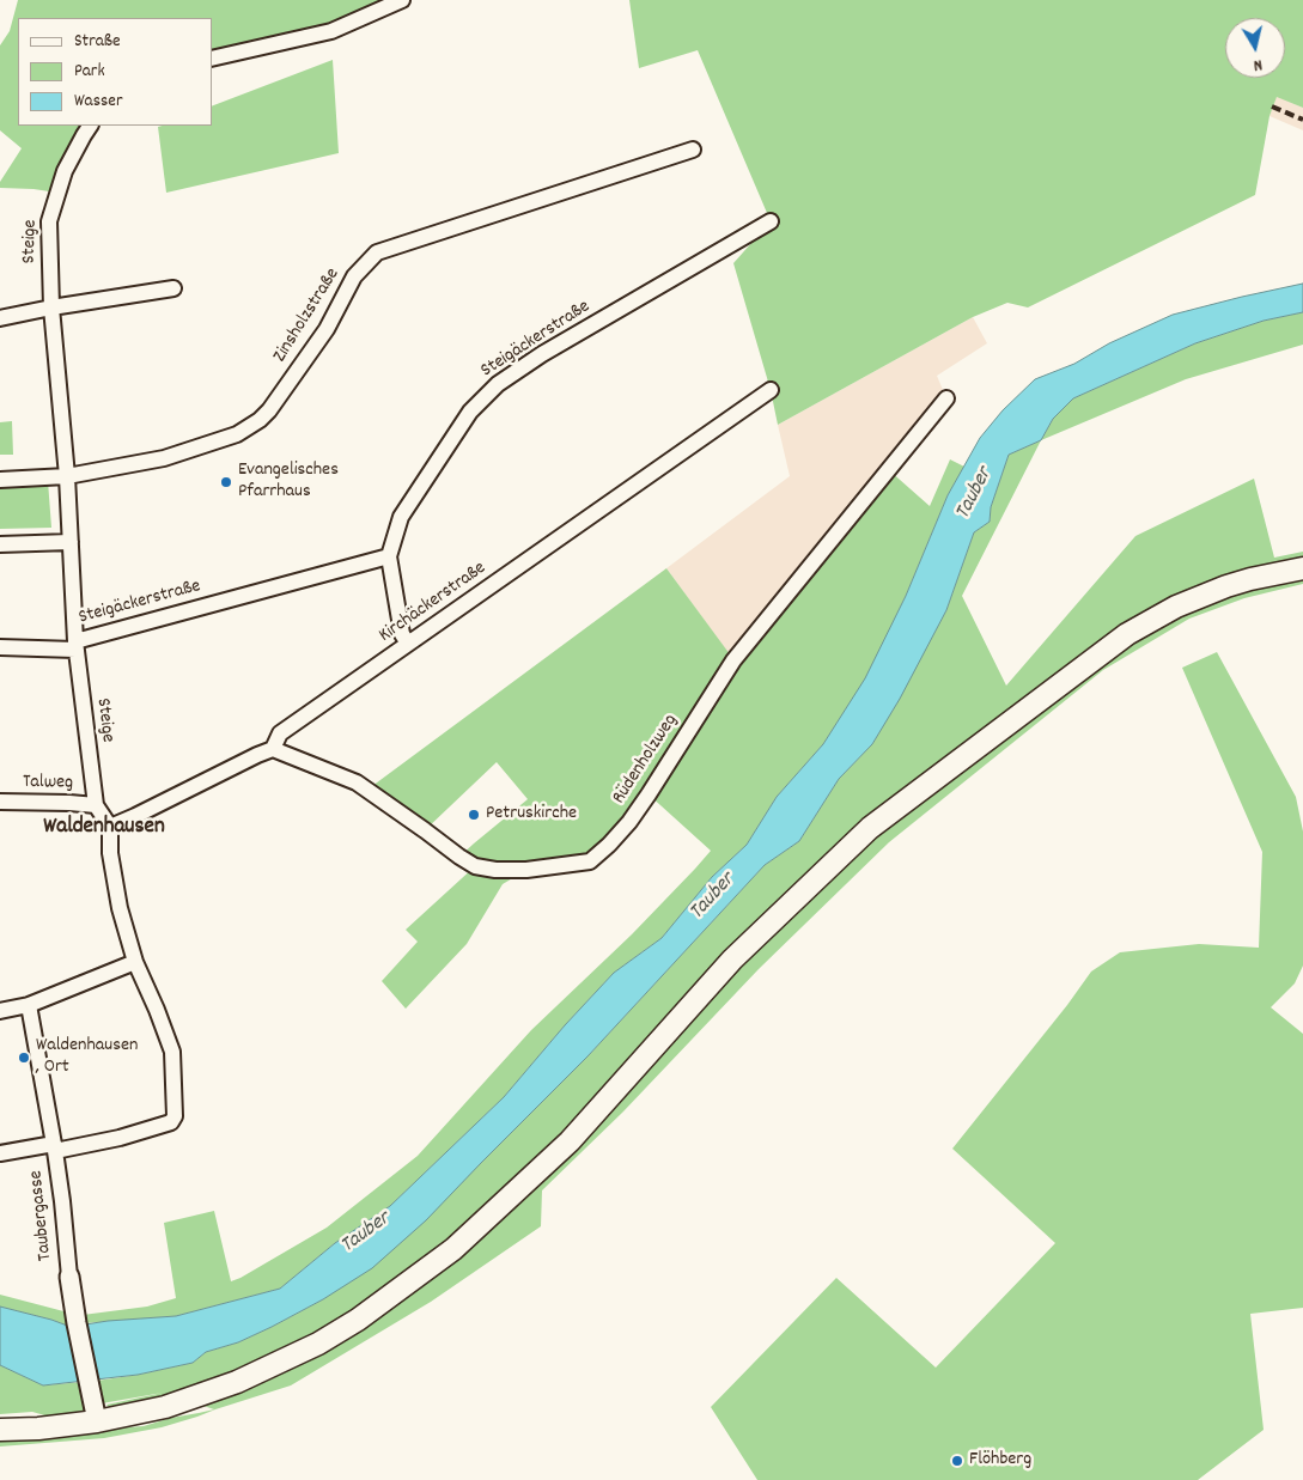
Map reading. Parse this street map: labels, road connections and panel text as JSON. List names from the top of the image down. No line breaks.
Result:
{"streets":{"street":["Steige","Zinsholzstraße","Steigäckerstraße","Kirchäckerstraße","Rüdenholzweg","Talweg","Taubergasse"]},"crossings":[["Steige","Zinsholzstraße"],["Steige","Steigäckerstraße"],["Steige","Kirchäckerstraße"],["Steige","Talweg"],["Steigäckerstraße","Kirchäckerstraße"],["Kirchäckerstraße","Rüdenholzweg"]],"districts":["Waldenhausen"],"water":["Tauber"],"places":["Evangelisches Pfarrhaus","Petruskirche","Waldenhausen , Ort","Flöhberg"],"legend":["Straße","Park","Wasser"],"north":"bottom"}
